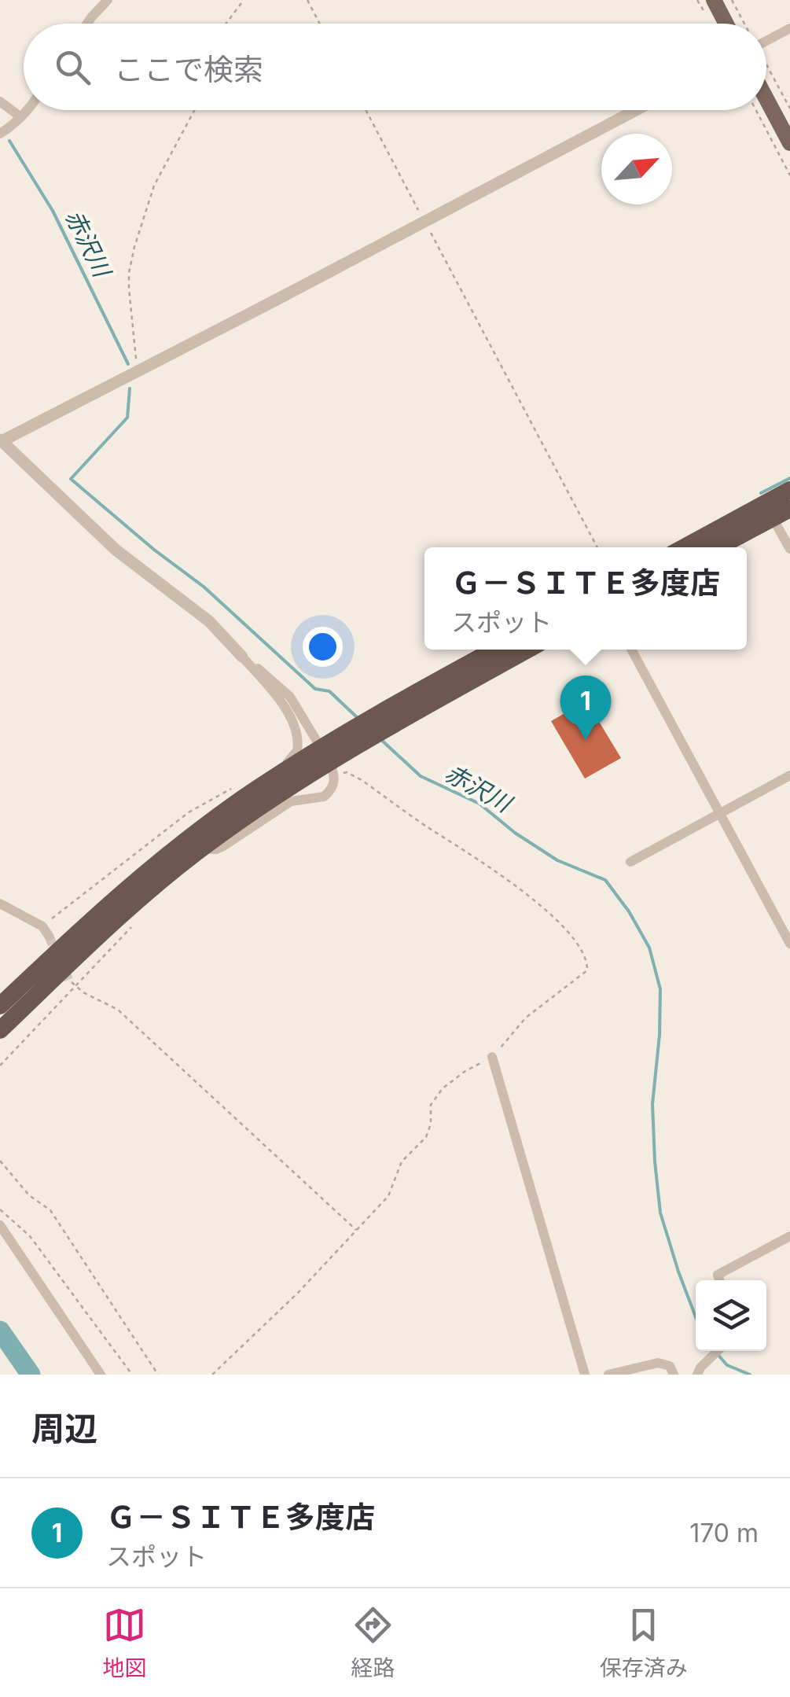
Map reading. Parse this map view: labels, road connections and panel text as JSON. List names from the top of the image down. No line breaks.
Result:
{"water":["赤沢川"],"north":"top right","page":{"search":"ここで検索","popup":["Ｇ－ＳＩＴＥ多度店","スポット"],"pins":"1","heading":"周辺","list":[{"mark":"1","name":"Ｇ－ＳＩＴＥ多度店","note":"スポット","value":"170 m"}],"nav":["地図","経路","保存済み"]}}
